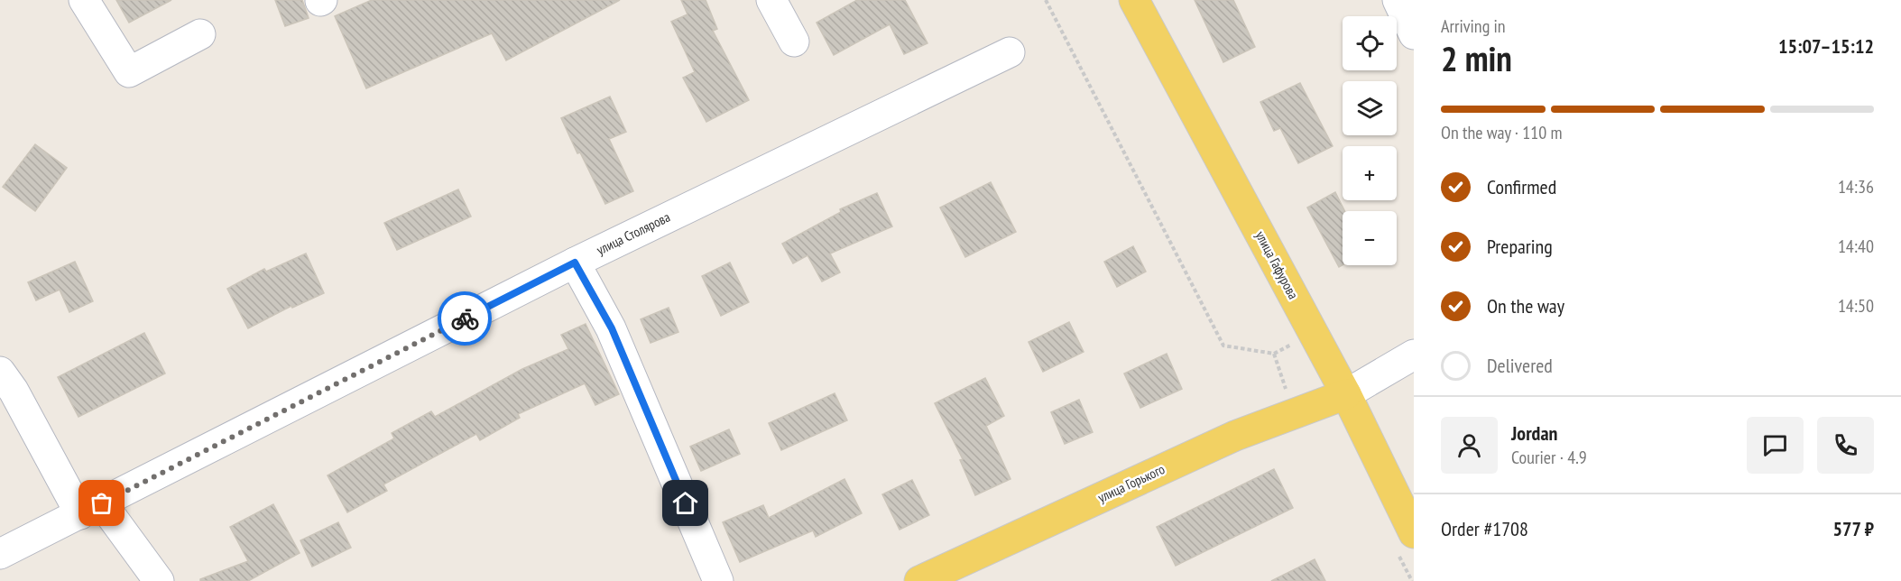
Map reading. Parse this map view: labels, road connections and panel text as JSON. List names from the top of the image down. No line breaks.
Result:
{"streets":{"main road":["улица Гафурова","улица Горького"],"street":["улица Столярова"]},"crossings":[["улица Гафурова","улица Горького"]],"page":{"heading":["2 min","Arriving in","15:07–15:12"],"panel":["Jordan","Courier · 4.9","Order #1708","577 ₽"],"map_buttons":["+","−"],"bar":"On the way · 110 m","list":[["Confirmed","14:36"],["Preparing","14:40"],["On the way","14:50"],"Delivered"]}}
